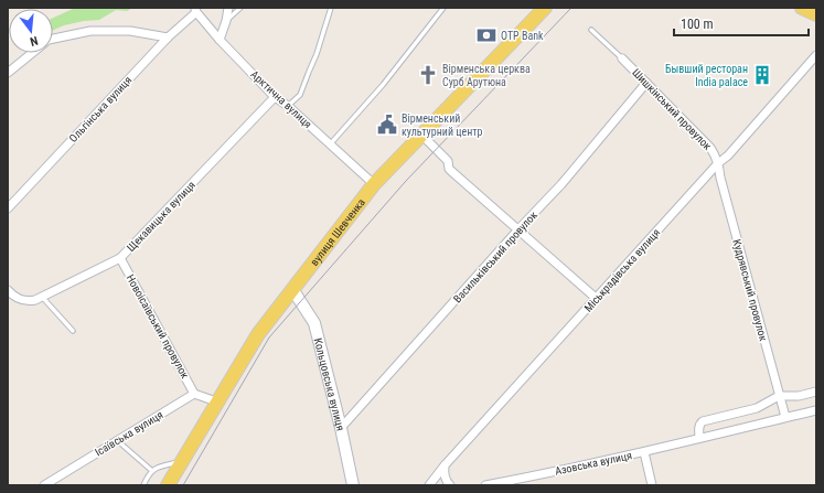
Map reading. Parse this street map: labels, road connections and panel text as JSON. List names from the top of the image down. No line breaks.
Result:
{"streets":{"main road":["вулиця Шевченка"],"street":["Арктична вулиця","Ольгінська вулиця","Шишкінський провулок","Щекавицька вулиця","Васильківський провулок","Міськрадівська вулиця","Кудрявський провулок","Новоісаївський провулок","Кольцовська вулиця","Ісаївська вулиця","Азовська вулиця"]},"crossings":[["Арктична вулиця","Ольгінська вулиця"],["Арктична вулиця","Щекавицька вулиця"],["Арктична вулиця","вулиця Шевченка"],["Шишкінський провулок","Васильківський провулок"],["Шишкінський провулок","Міськрадівська вулиця"],["Шишкінський провулок","Кудрявський провулок"],["Щекавицька вулиця","Новоісаївський провулок"],["вулиця Шевченка","Кольцовська вулиця"],["Васильківський провулок","Кольцовська вулиця"],["Міськрадівська вулиця","Кудрявський провулок"],["Кудрявський провулок","Азовська вулиця"],["Новоісаївський провулок","Ісаївська вулиця"]],"places":{"bank":["OTP Bank"],"church":["Вірменська церква Сурб Арутюна"],"building":["Бывший ресторан India palace"],"public building":["Вірменський культурний центр"]},"scale_bar":"100 m","north":"bottom"}
